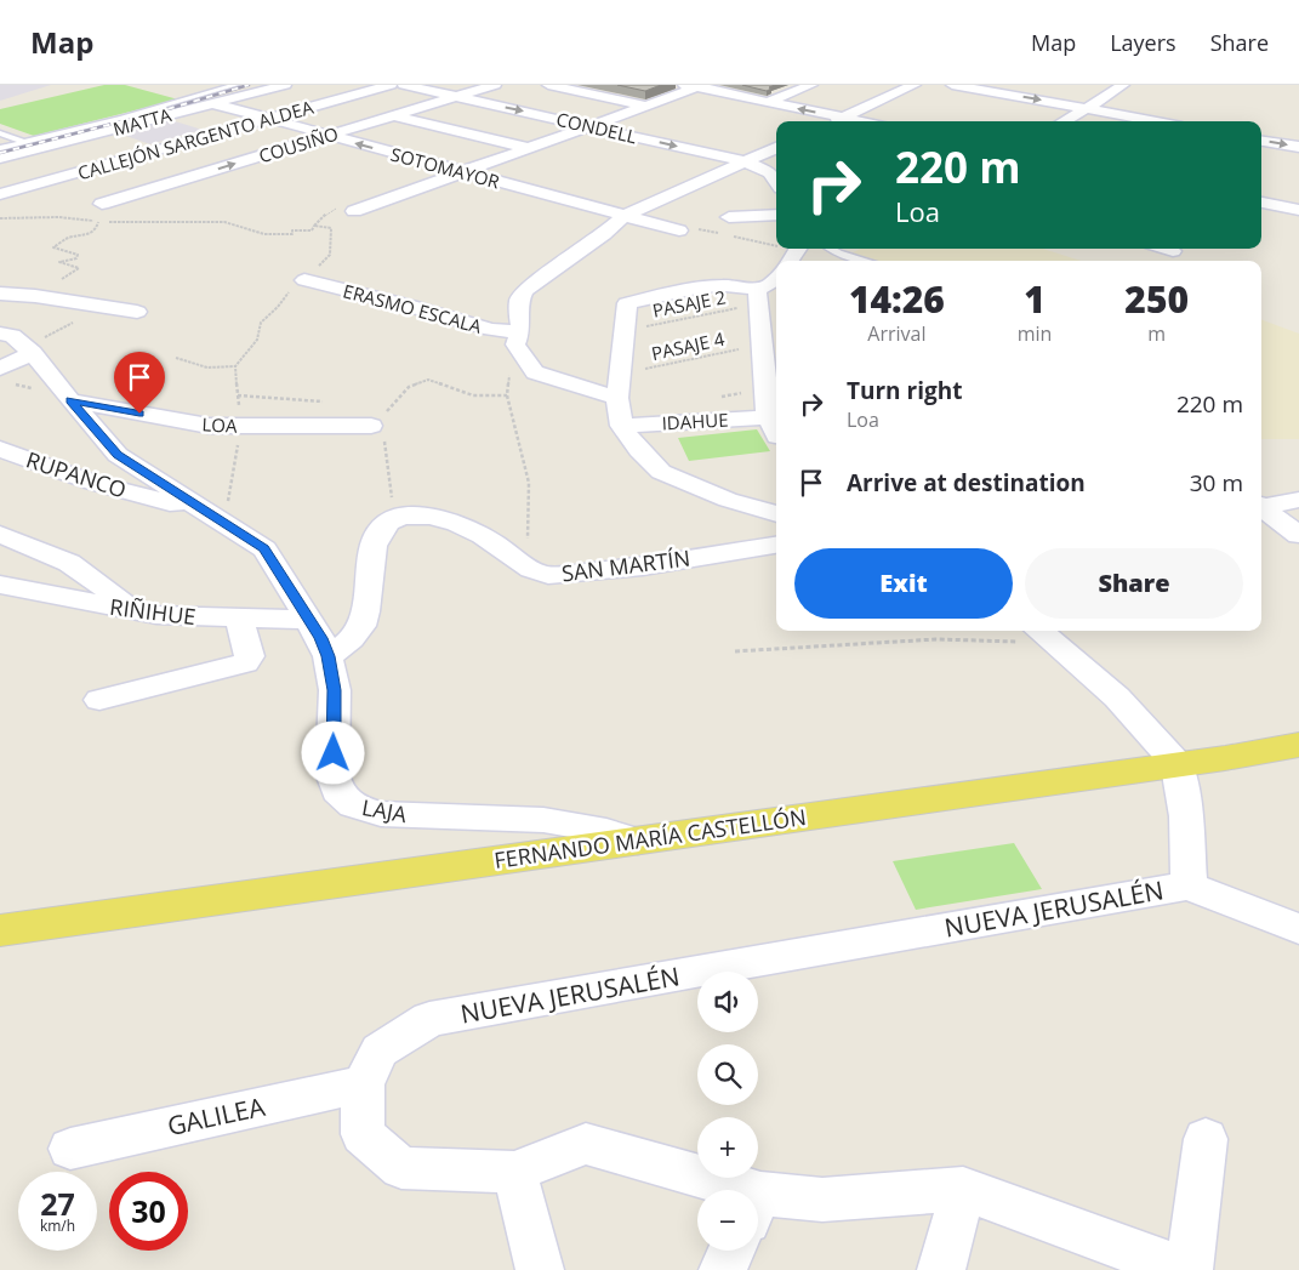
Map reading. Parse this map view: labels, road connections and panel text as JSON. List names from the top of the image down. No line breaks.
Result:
{"streets":{"main road":["FERNANDO MARÍA CASTELLÓN"],"street":["MATTA","CONDELL","CALLEJÓN SARGENTO ALDEA","COUSIÑO","SOTOMAYOR","ERASMO ESCALA","IDAHUE","LOA","RUPANCO","SAN MARTÍN","RIÑIHUE","LAJA","NUEVA JERUSALÉN","GALILEA"],"path":["PASAJE 2","PASAJE 4"]},"crossings":[["MATTA","SOTOMAYOR"],["CONDELL","COUSIÑO"],["CALLEJÓN SARGENTO ALDEA","SOTOMAYOR"],["COUSIÑO","SOTOMAYOR"],["LOA","LAJA"],["RUPANCO","LAJA"],["RIÑIHUE","LAJA"],["LAJA","FERNANDO MARÍA CASTELLÓN"],["NUEVA JERUSALÉN","GALILEA"]],"one_way":["COUSIÑO"],"page":{"header":"Map","nav":["Map","Layers","Share"],"turn":["220 m","Loa"],"eta":["14:26","Arrival","1","min","250","m"],"list":[{"name":"Turn right","note":"Loa","value":"220 m"},{"name":"Arrive at destination","value":"30 m"}],"buttons":["Exit","Share"],"map_buttons":["+","−"],"speed":"27 km/h","limit":"30"}}
